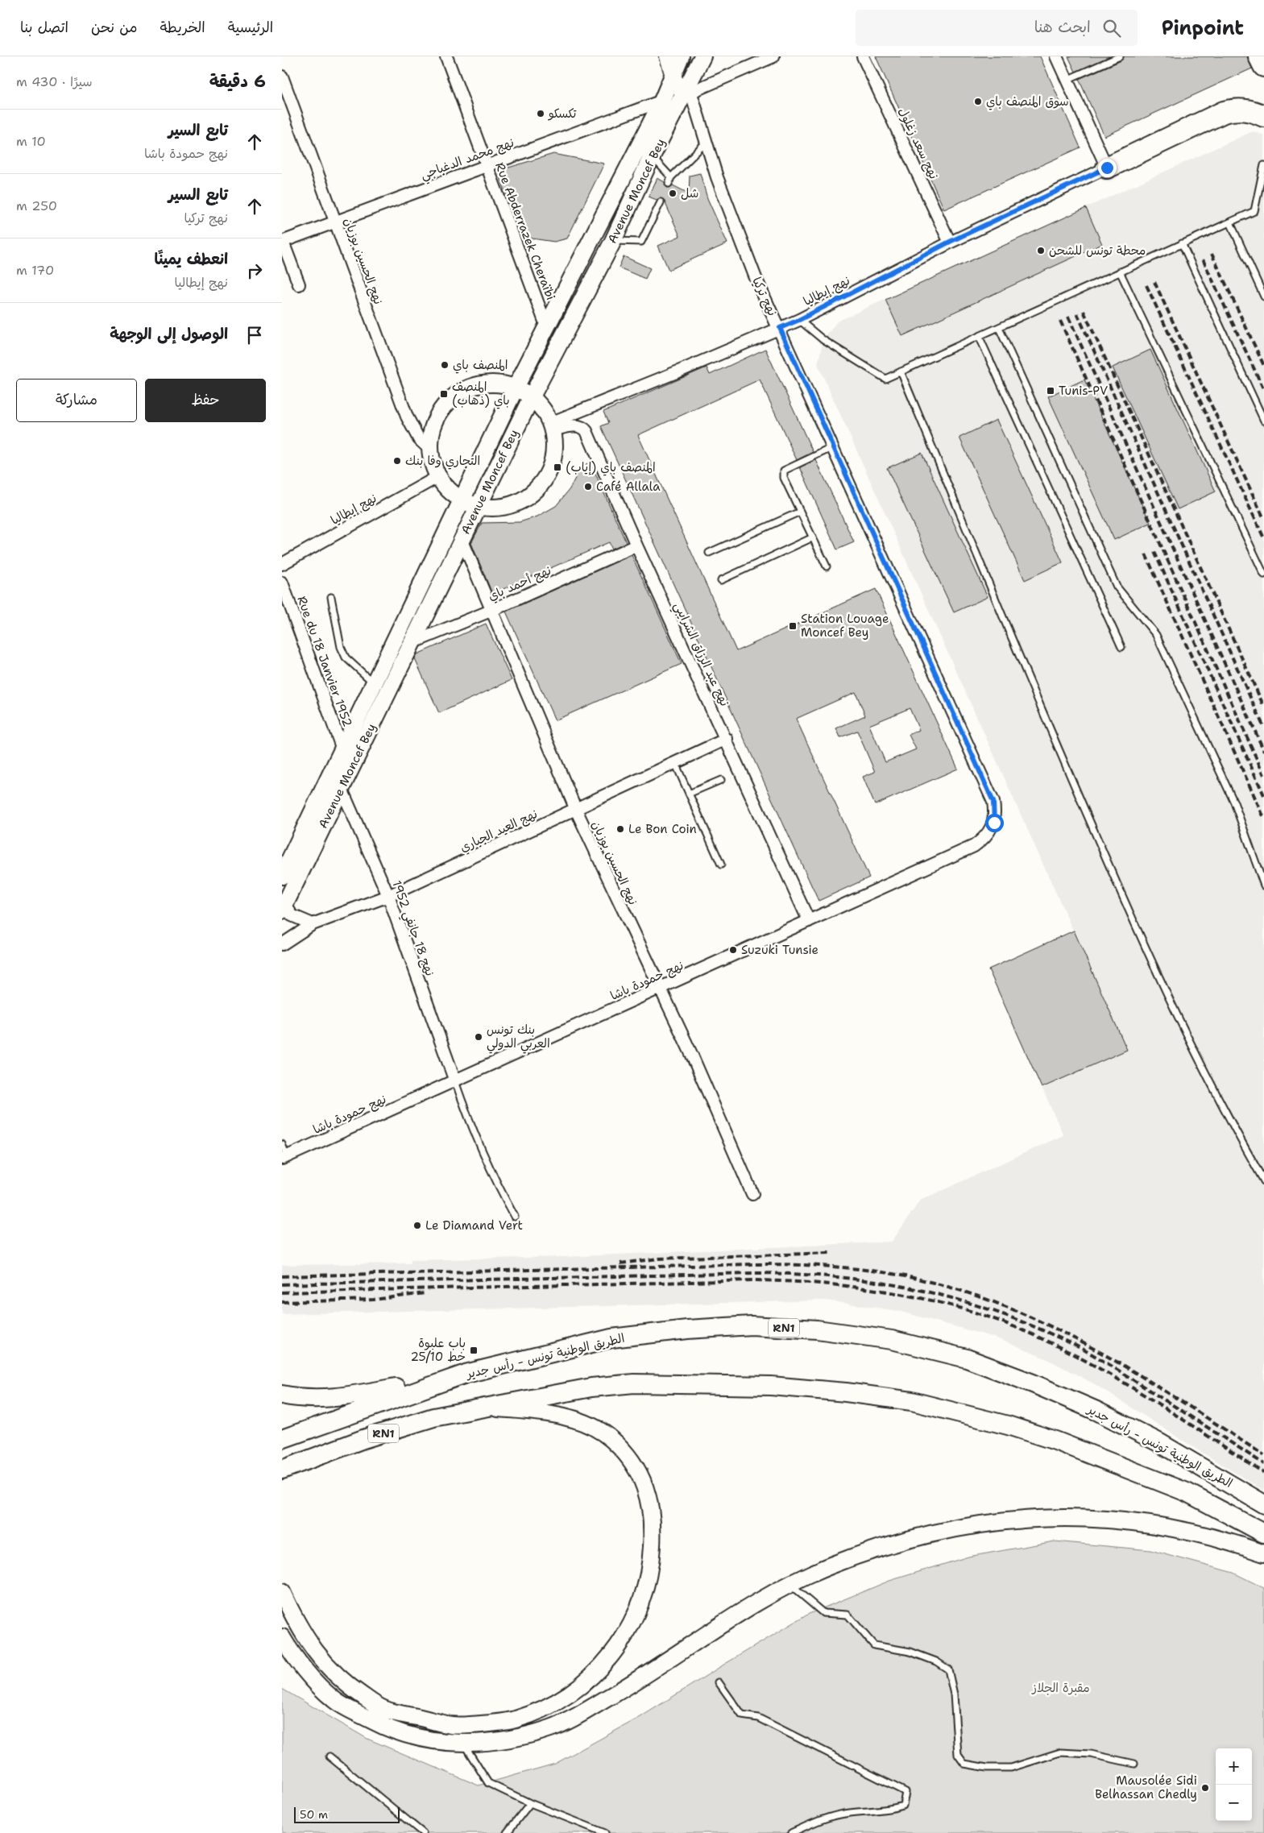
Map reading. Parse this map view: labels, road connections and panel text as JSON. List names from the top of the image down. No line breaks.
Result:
{"streets":{"main road":["Avenue Moncef Bey","RN1","الطريق الوطنية تونس - رأس جدير"],"street":["نهج سعد زغلول","نهج محمد الدغباجي","Rue Abderrazek Cheraïbi","نهج الحسين بوزيان","نهج إيطاليا","نهج تركيا","نهج أحمد باي","نهج عبد الرزاق الشرايبي","Rue du 18 Janvier 1952","نهج العيد الجباري","نهج 18 جانفي 1952","نهج حمودة باشا"]},"crossings":[["نهج سعد زغلول","نهج إيطاليا"],["نهج محمد الدغباجي","Avenue Moncef Bey"],["نهج محمد الدغباجي","Rue Abderrazek Cheraïbi"],["نهج محمد الدغباجي","نهج الحسين بوزيان"],["Avenue Moncef Bey","Rue Abderrazek Cheraïbi"],["Avenue Moncef Bey","نهج الحسين بوزيان"],["Avenue Moncef Bey","نهج تركيا"],["Avenue Moncef Bey","نهج أحمد باي"],["Avenue Moncef Bey","Rue du 18 Janvier 1952"],["Avenue Moncef Bey","نهج 18 جانفي 1952"],["نهج الحسين بوزيان","نهج أحمد باي"],["نهج الحسين بوزيان","نهج العيد الجباري"],["نهج الحسين بوزيان","نهج حمودة باشا"],["نهج إيطاليا","نهج تركيا"],["نهج إيطاليا","نهج عبد الرزاق الشرايبي"],["نهج تركيا","نهج حمودة باشا"],["نهج أحمد باي","نهج عبد الرزاق الشرايبي"],["نهج عبد الرزاق الشرايبي","نهج العيد الجباري"],["نهج عبد الرزاق الشرايبي","نهج حمودة باشا"],["نهج العيد الجباري","نهج 18 جانفي 1952"],["نهج 18 جانفي 1952","نهج حمودة باشا"]],"parks":["مقبرة الجلاز"],"places":{"other":["سوق المنصف باي","تكسكو","شل","محطة تونس للشحن","المنصف باي","التجاري وفا بنك","Café Allala","Le Bon Coin","Suzuki Tunsie","بنك تونس العربي الدولي","Le Diamand Vert","Mausolée Sidi Belhassan Chedly"],"transit":["Tunis-PV","المنصف باي (ذهاب)","المنصف باي (إياب)","Station Louage Moncef Bey","باب عليوة خط 25/10"]},"scale_bar":"50 m","page":{"header":"Pinpoint","search":"ابحث هنا","nav":["الرئيسية","الخريطة","من نحن","اتصل بنا"],"heading":["6 دقيقة","سيرًا · 430 m"],"list":[["تابع السير","نهج حمودة باشا","10 m"],["تابع السير","نهج تركيا","250 m"],["انعطف يمينًا","نهج إيطاليا","170 m"],"الوصول إلى الوجهة"],"buttons":["حفظ","مشاركة"],"map_buttons":["+","−"],"scale":"50 m"}}
